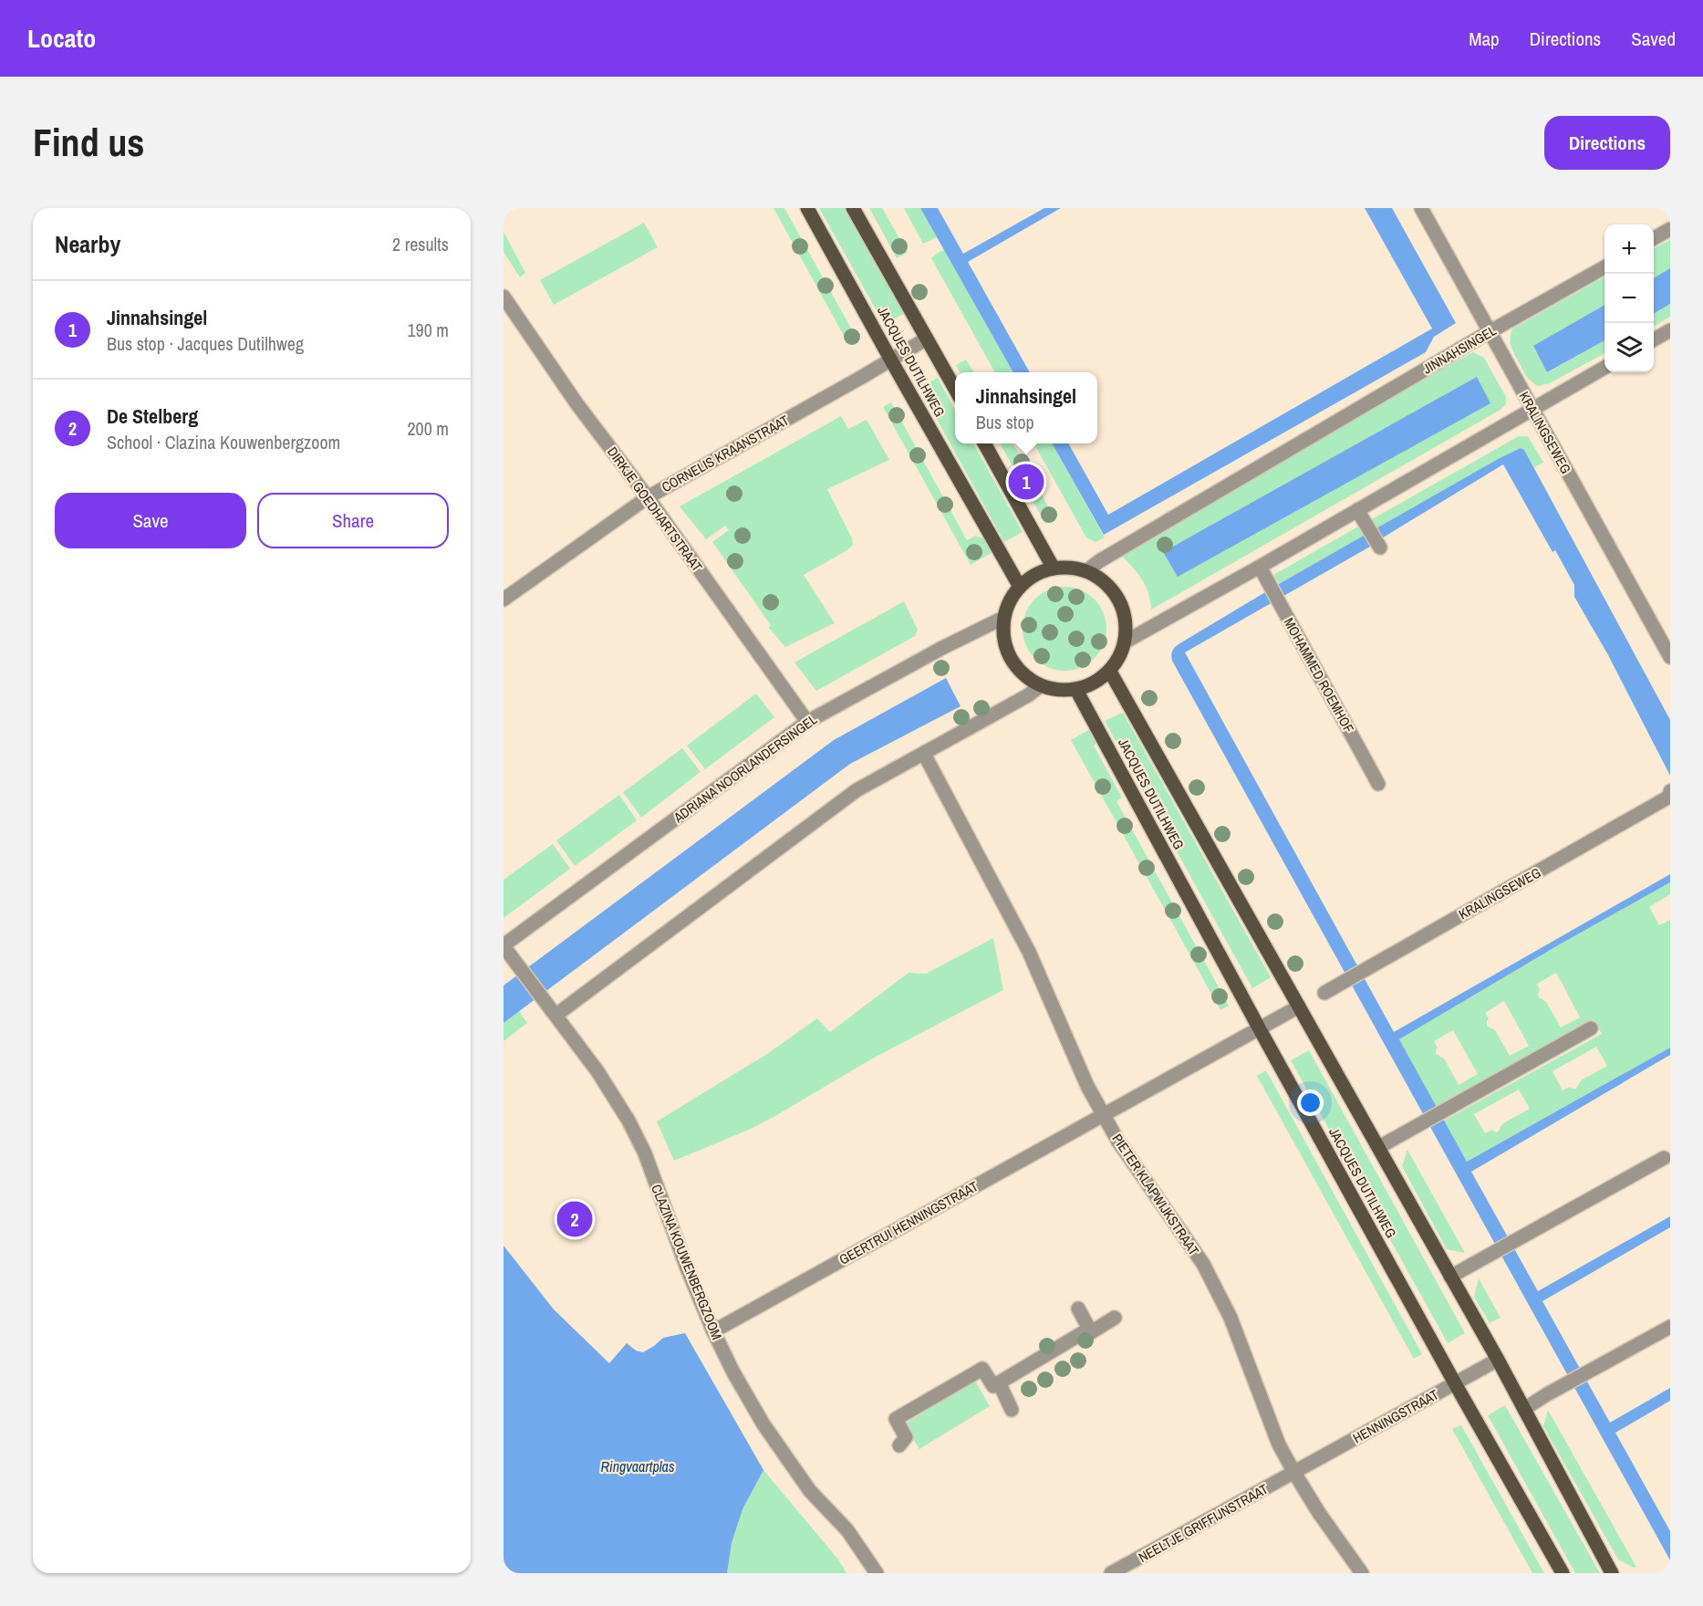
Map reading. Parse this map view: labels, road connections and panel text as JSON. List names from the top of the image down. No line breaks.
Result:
{"streets":{"main road":["JACQUES DUTILHWEG"],"street":["JINNAHSINGEL","KRALINGSEWEG","CORNELIS KRAANSTRAAT","DIRKJE GOEDHARTSTRAAT","MOHAMMED ROEMHOF","ADRIANA NOORLANDERSINGEL","PIETER KLAPWIJKSTRAAT","GEERTRUI HENNINGSTRAAT","CLAZINA KOUWENBERGZOOM","HENNINGSTRAAT","NEELTJE GRIFFIJNSTRAAT"]},"crossings":[["JINNAHSINGEL","JACQUES DUTILHWEG"],["JINNAHSINGEL","KRALINGSEWEG"],["JINNAHSINGEL","ADRIANA NOORLANDERSINGEL"],["JACQUES DUTILHWEG","CORNELIS KRAANSTRAAT"],["JACQUES DUTILHWEG","ADRIANA NOORLANDERSINGEL"],["JACQUES DUTILHWEG","HENNINGSTRAAT"],["CORNELIS KRAANSTRAAT","DIRKJE GOEDHARTSTRAAT"],["DIRKJE GOEDHARTSTRAAT","ADRIANA NOORLANDERSINGEL"],["ADRIANA NOORLANDERSINGEL","CLAZINA KOUWENBERGZOOM"],["PIETER KLAPWIJKSTRAAT","GEERTRUI HENNINGSTRAAT"],["PIETER KLAPWIJKSTRAAT","HENNINGSTRAAT"],["PIETER KLAPWIJKSTRAAT","NEELTJE GRIFFIJNSTRAAT"],["GEERTRUI HENNINGSTRAAT","CLAZINA KOUWENBERGZOOM"],["HENNINGSTRAAT","NEELTJE GRIFFIJNSTRAAT"]],"water":["Ringvaartplas"],"page":{"header":"Locato","nav":["Map","Directions","Saved"],"buttons":["Directions",["Save","Share"]],"title":"Find us","heading":["Nearby","2 results"],"map_buttons":["+","−"],"list":[{"mark":"1","name":"Jinnahsingel","note":"Bus stop · Jacques Dutilhweg","value":"190 m"},{"mark":"2","name":"De Stelberg","note":"School · Clazina Kouwenbergzoom","value":"200 m"}],"popup":["Jinnahsingel","Bus stop"],"pins":["1","2"]}}
